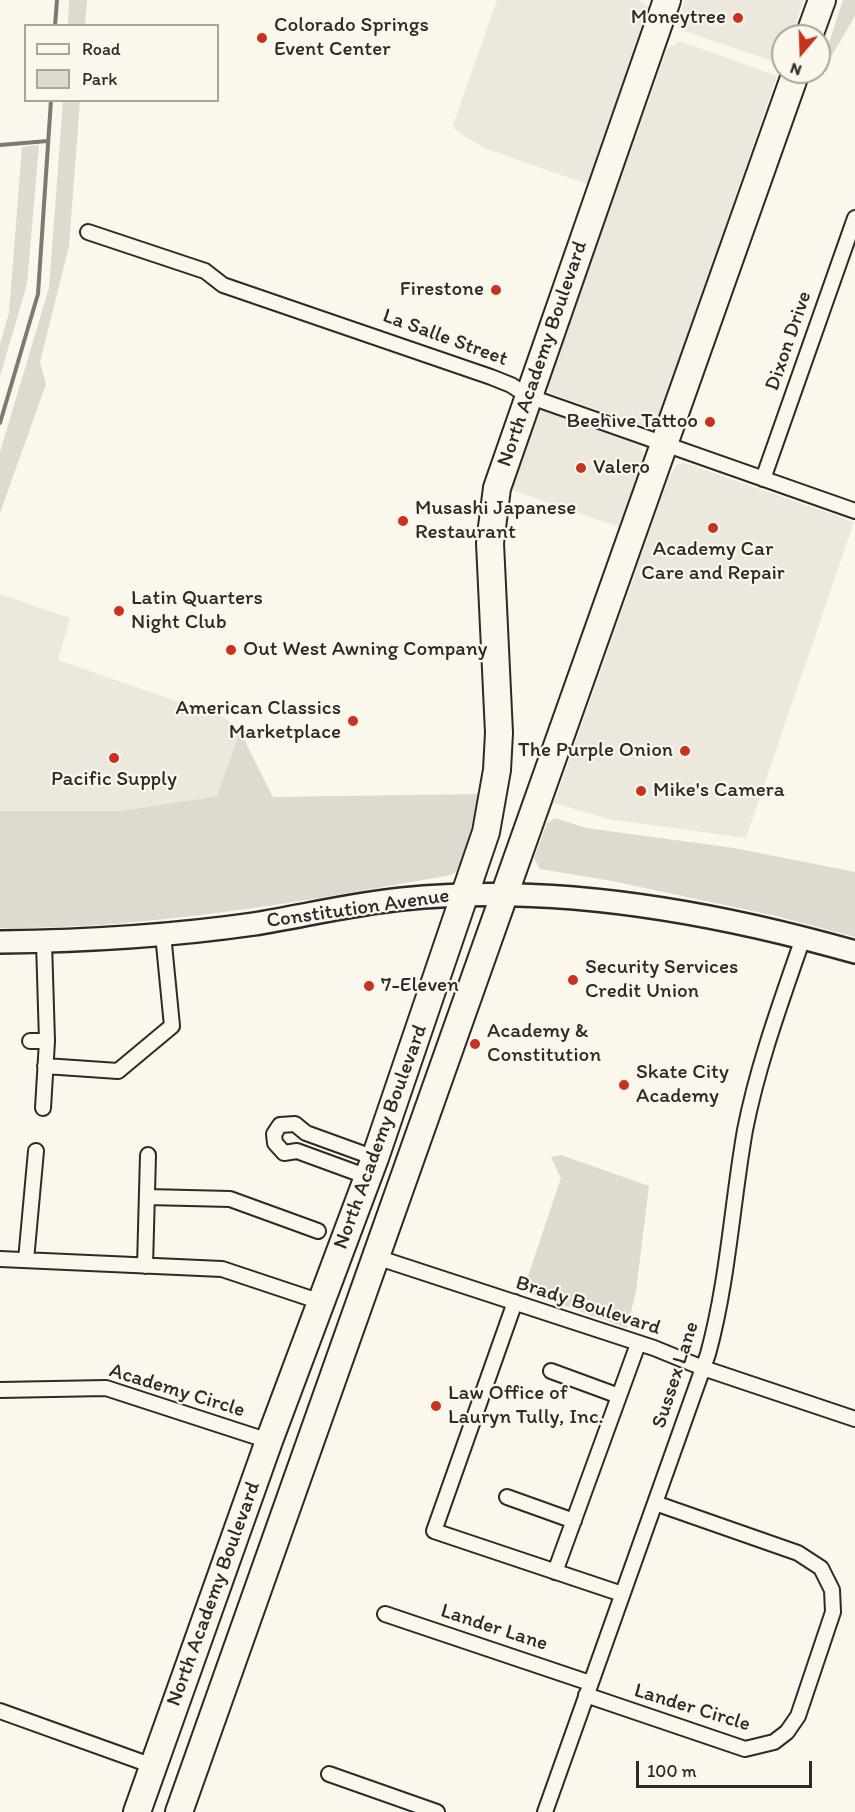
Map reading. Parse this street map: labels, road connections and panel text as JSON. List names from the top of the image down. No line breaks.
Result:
{"streets":{"highway":["North Academy Boulevard"],"main road":["Constitution Avenue"],"street":["La Salle Street","Dixon Drive","Brady Boulevard","Sussex Lane","Academy Circle","Lander Lane","Lander Circle"]},"crossings":[["La Salle Street","Dixon Drive"],["La Salle Street","North Academy Boulevard"],["North Academy Boulevard","Constitution Avenue"],["North Academy Boulevard","Brady Boulevard"],["North Academy Boulevard","Academy Circle"],["Constitution Avenue","Sussex Lane"],["Brady Boulevard","Sussex Lane"],["Sussex Lane","Lander Lane"],["Sussex Lane","Lander Circle"],["Lander Lane","Lander Circle"]],"places":["Moneytree","Colorado Springs Event Center","Firestone","Beehive Tattoo","Valero","Musashi Japanese Restaurant","Academy Car Care and Repair","Latin Quarters Night Club","Out West Awning Company","American Classics Marketplace","The Purple Onion","Pacific Supply","Mike's Camera","Security Services Credit Union","7-Eleven","Academy & Constitution","Skate City Academy","Law Office of Lauryn Tully, Inc."],"legend":["Road","Park"],"scale_bar":"100 m","north":"bottom"}
